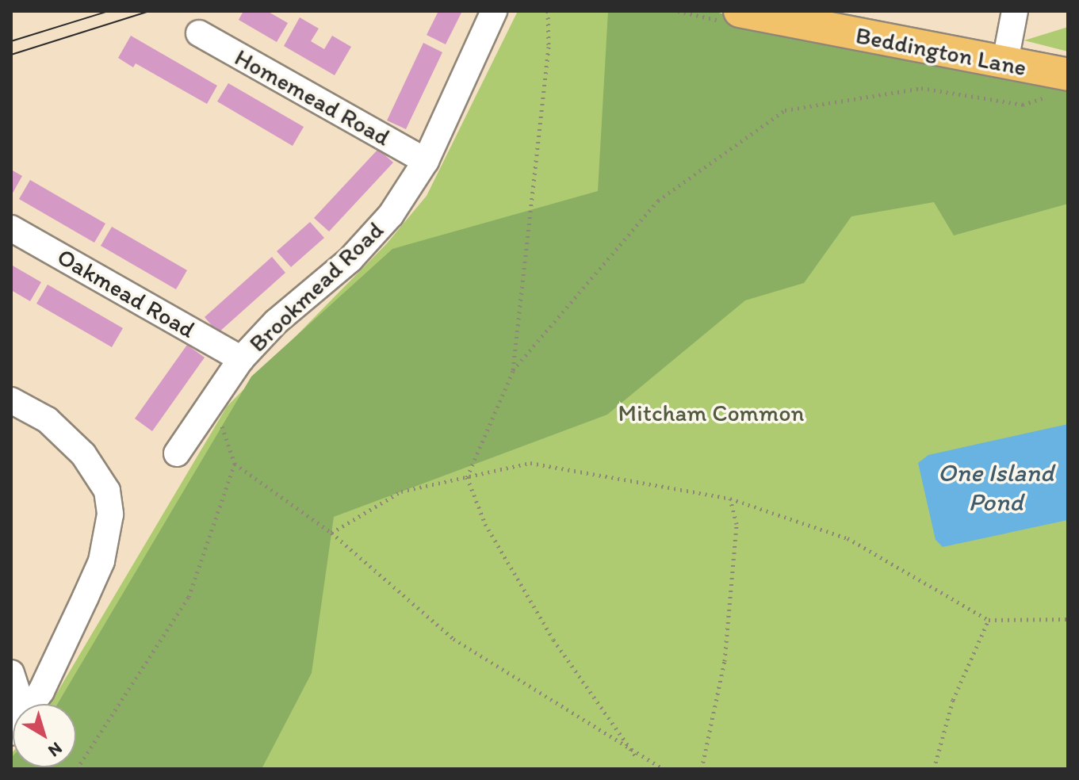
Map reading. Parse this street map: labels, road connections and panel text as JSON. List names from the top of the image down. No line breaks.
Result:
{"streets":{"main road":["Beddington Lane"],"street":["Homemead Road","Brookmead Road","Oakmead Road"]},"crossings":[["Homemead Road","Brookmead Road"],["Brookmead Road","Oakmead Road"]],"water":["One Island Pond"],"parks":["Mitcham Common"],"north":"bottom right"}
